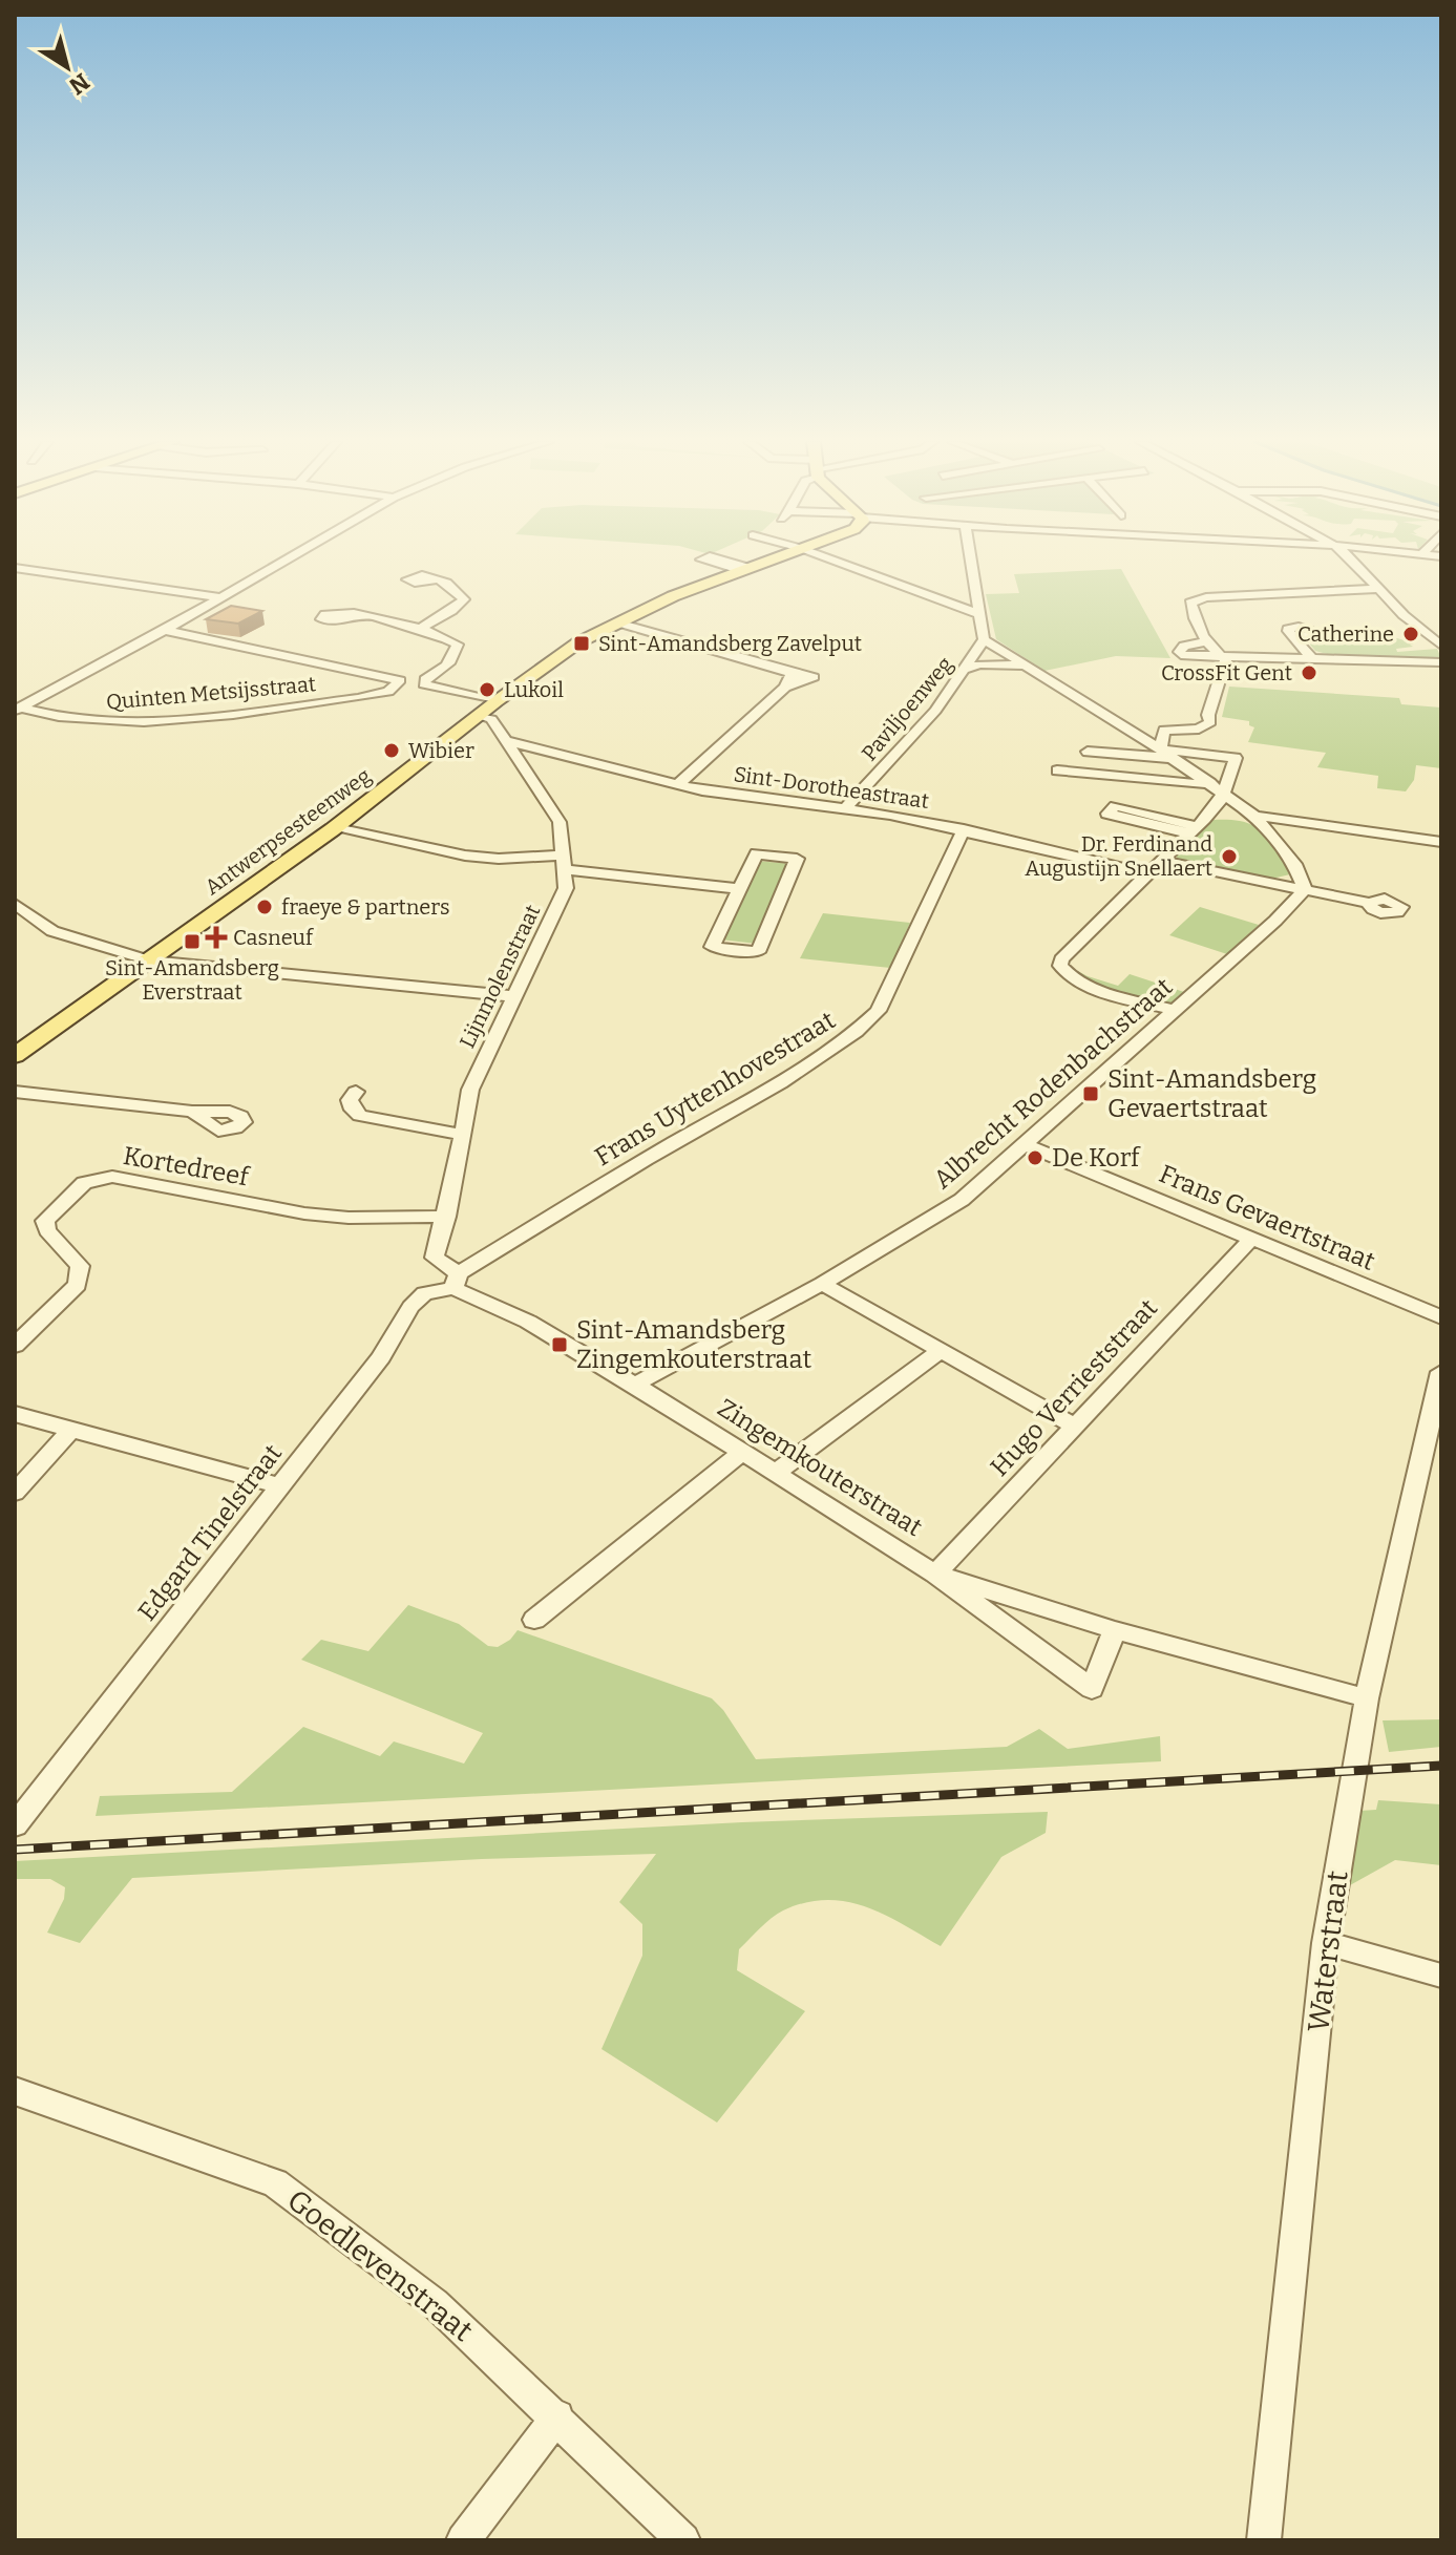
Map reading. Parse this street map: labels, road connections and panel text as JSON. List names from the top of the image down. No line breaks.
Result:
{"streets":{"main road":["Antwerpsesteenweg"],"street":["Quinten Metsijsstraat","Paviljoenweg","Sint-Dorotheastraat","Lijnmolenstraat","Albrecht Rodenbachstraat","Frans Uyttenhovestraat","Kortedreef","Frans Gevaertstraat","Hugo Verrieststraat","Zingemkouterstraat","Edgard Tinelstraat","Waterstraat","Goedlevenstraat"]},"crossings":[["Paviljoenweg","Sint-Dorotheastraat"],["Sint-Dorotheastraat","Lijnmolenstraat"],["Sint-Dorotheastraat","Frans Uyttenhovestraat"],["Antwerpsesteenweg","Lijnmolenstraat"],["Lijnmolenstraat","Frans Uyttenhovestraat"],["Lijnmolenstraat","Kortedreef"],["Lijnmolenstraat","Zingemkouterstraat"],["Lijnmolenstraat","Edgard Tinelstraat"],["Albrecht Rodenbachstraat","Frans Gevaertstraat"],["Albrecht Rodenbachstraat","Zingemkouterstraat"],["Frans Uyttenhovestraat","Zingemkouterstraat"],["Frans Uyttenhovestraat","Edgard Tinelstraat"],["Frans Gevaertstraat","Hugo Verrieststraat"],["Hugo Verrieststraat","Zingemkouterstraat"],["Zingemkouterstraat","Edgard Tinelstraat"],["Zingemkouterstraat","Waterstraat"]],"places":{"other":["Catherine","CrossFit Gent","Lukoil","Wibier","Dr. Ferdinand Augustijn Snellaert","fraeye & partners","De Korf"],"transit":["Sint-Amandsberg Zavelput","Sint-Amandsberg Everstraat","Sint-Amandsberg Gevaertstraat","Sint-Amandsberg Zingemkouterstraat"],"health":["Casneuf"]},"north":"bottom right"}
